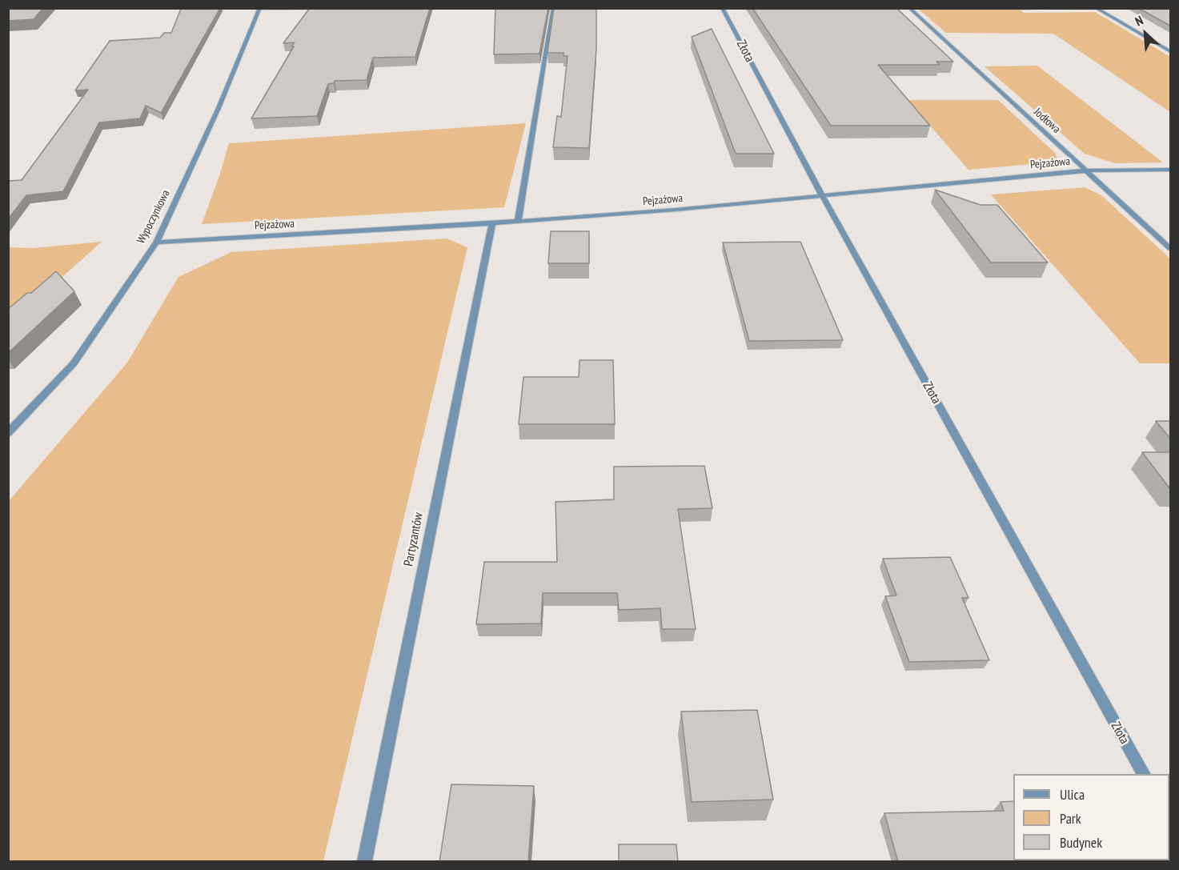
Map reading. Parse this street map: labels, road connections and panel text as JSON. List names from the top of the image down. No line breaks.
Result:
{"streets":{"street":["Złota","Jodłowa","Pejzażowa","Wypoczynkowa","Partyzantów"]},"crossings":[["Złota","Pejzażowa"],["Jodłowa","Pejzażowa"],["Pejzażowa","Wypoczynkowa"],["Pejzażowa","Partyzantów"]],"legend":["Ulica","Park","Budynek"],"north":"top left"}
